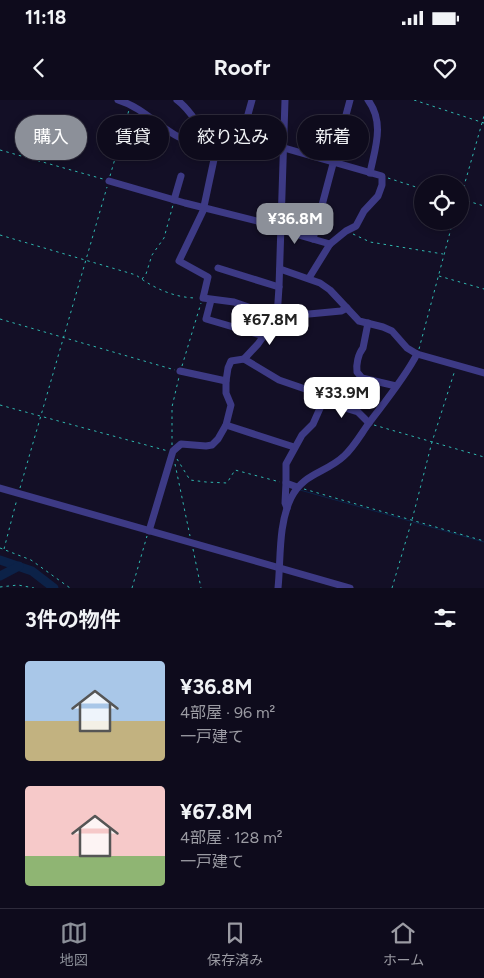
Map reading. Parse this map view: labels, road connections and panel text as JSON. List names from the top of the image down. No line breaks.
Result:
{"page":{"status":"11:18","header":"Roofr","chip":["購入","賃貸","絞り込み","新着"],"price":["¥36.8M","¥67.8M","¥33.9M"],"heading":"3件の物件","list":[{"name":"¥36.8M","note":"4部屋 · 96 m² · 一戸建て"},{"name":"¥67.8M","note":"4部屋 · 128 m² · 一戸建て"}],"tabs":["地図","保存済み","ホーム"]}}
